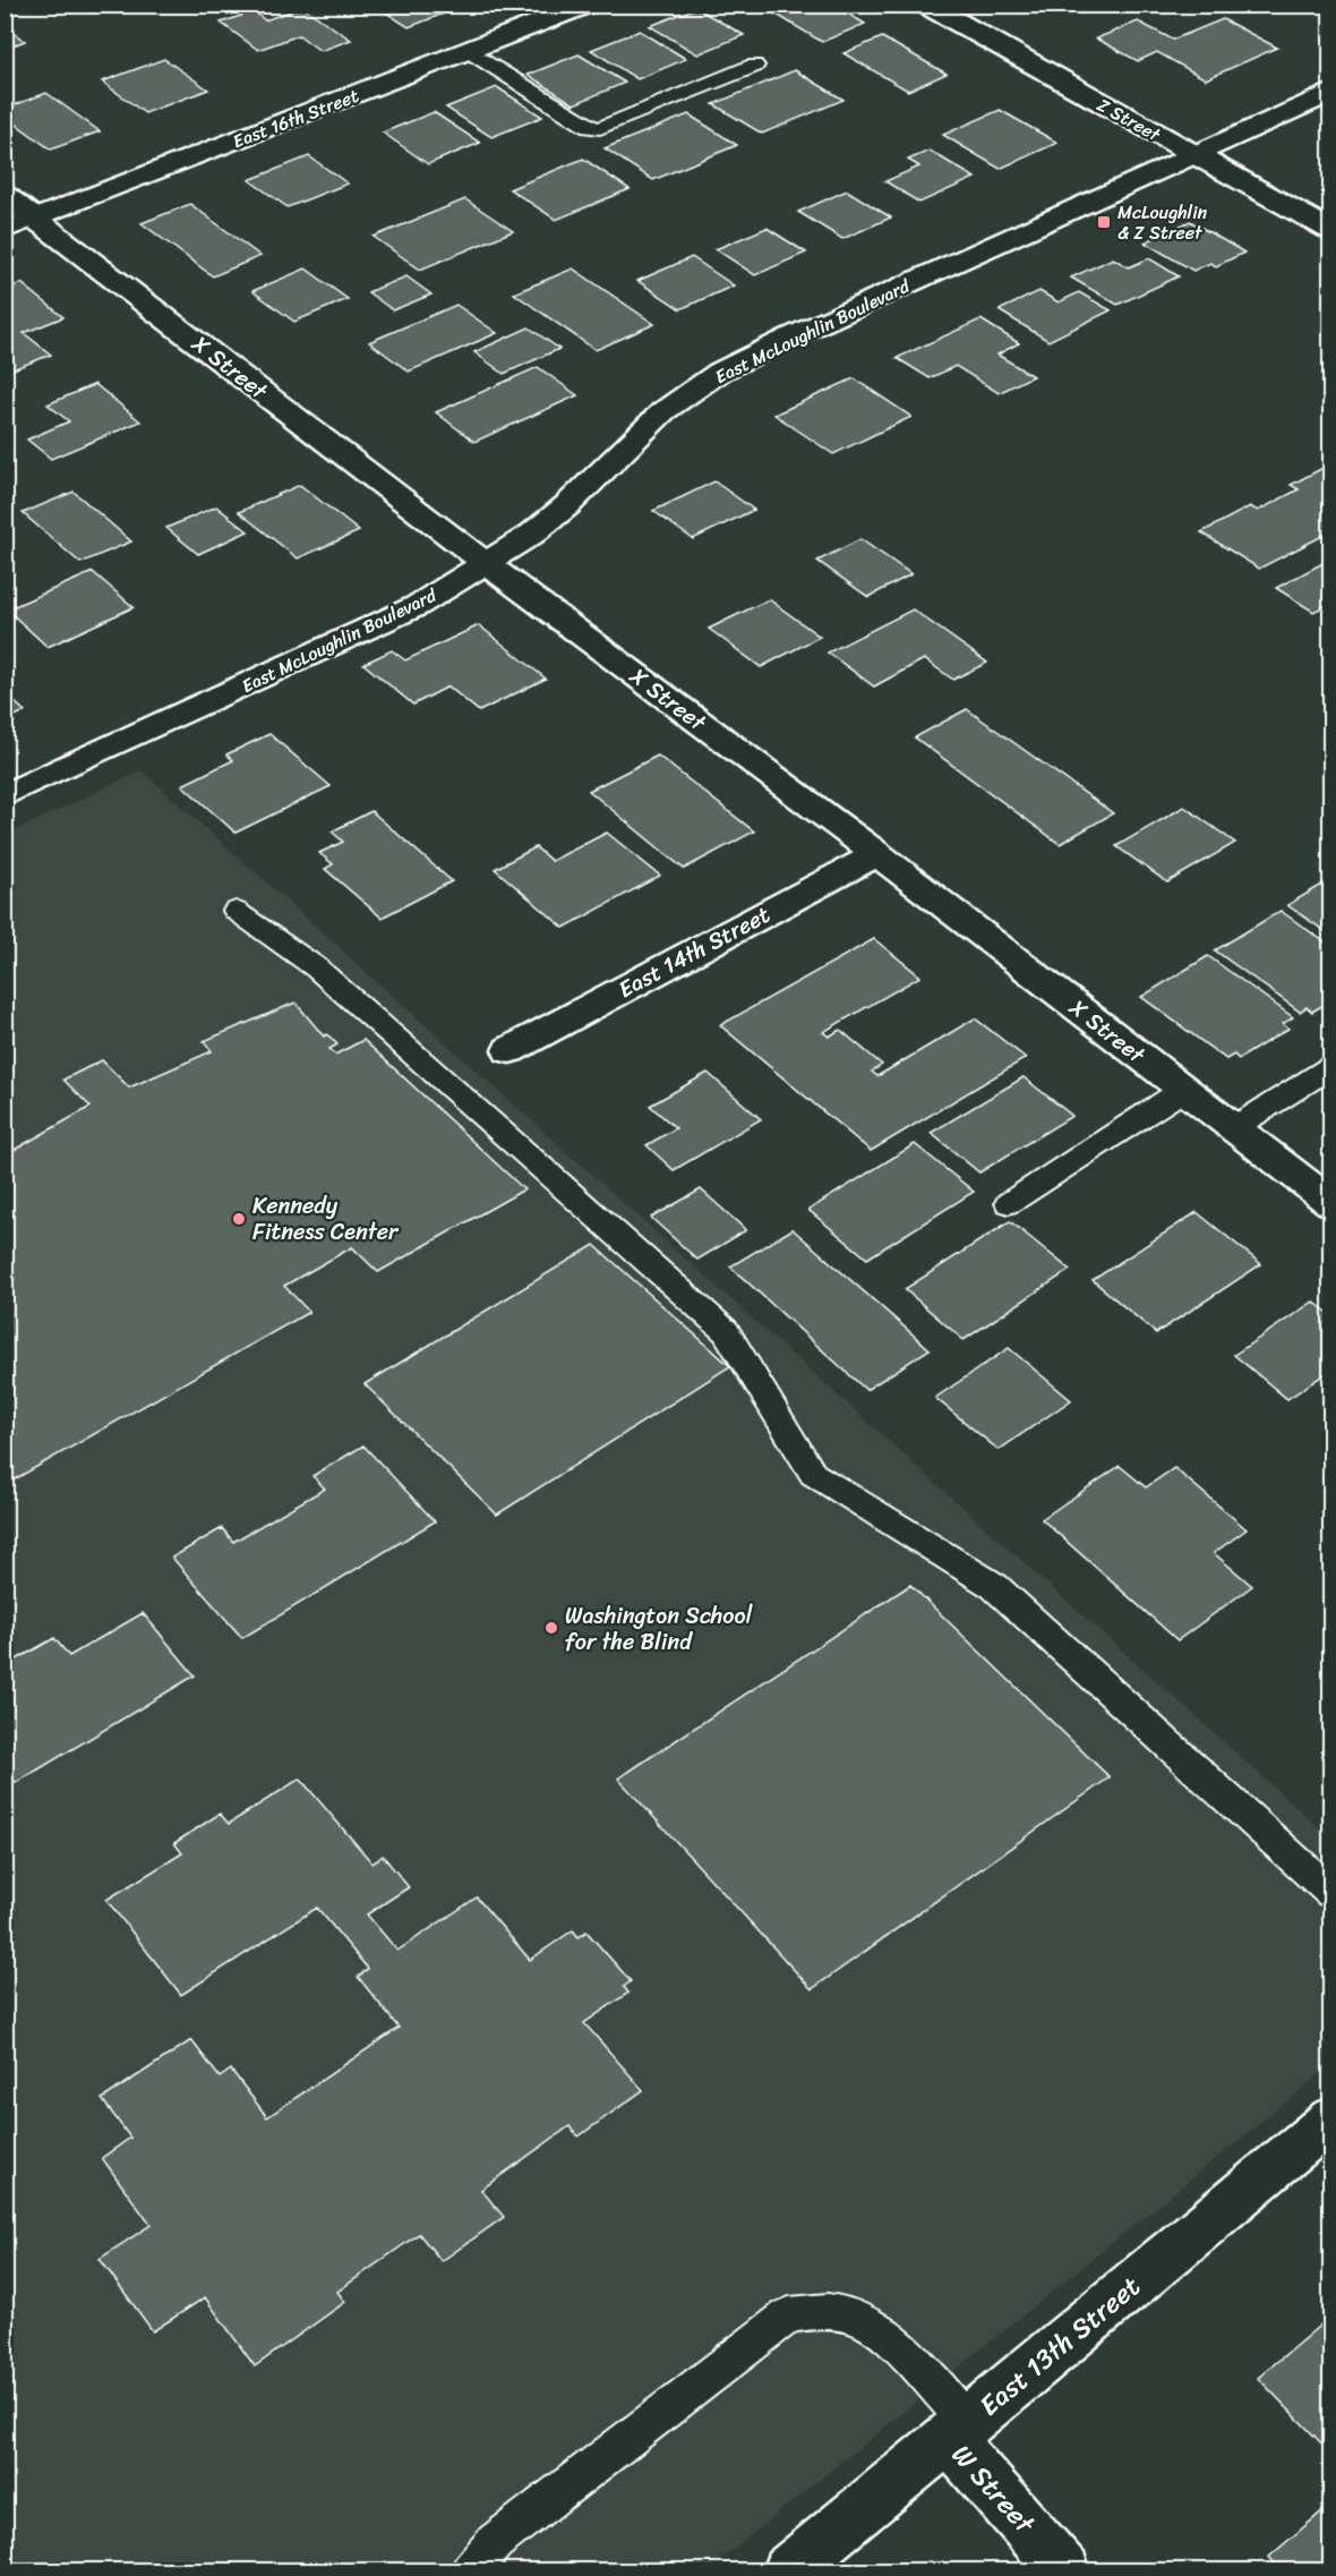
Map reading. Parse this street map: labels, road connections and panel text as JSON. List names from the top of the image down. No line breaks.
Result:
{"streets":{"street":["East 16th Street","Z Street","East McLoughlin Boulevard","X Street","East 14th Street","East 13th Street","W Street"]},"crossings":[["East 16th Street","X Street"],["Z Street","East McLoughlin Boulevard"],["East McLoughlin Boulevard","X Street"],["X Street","East 14th Street"],["East 13th Street","W Street"]],"places":{"transit":["McLoughlin & Z Street"],"other":["Kennedy Fitness Center","Washington School for the Blind"]}}
